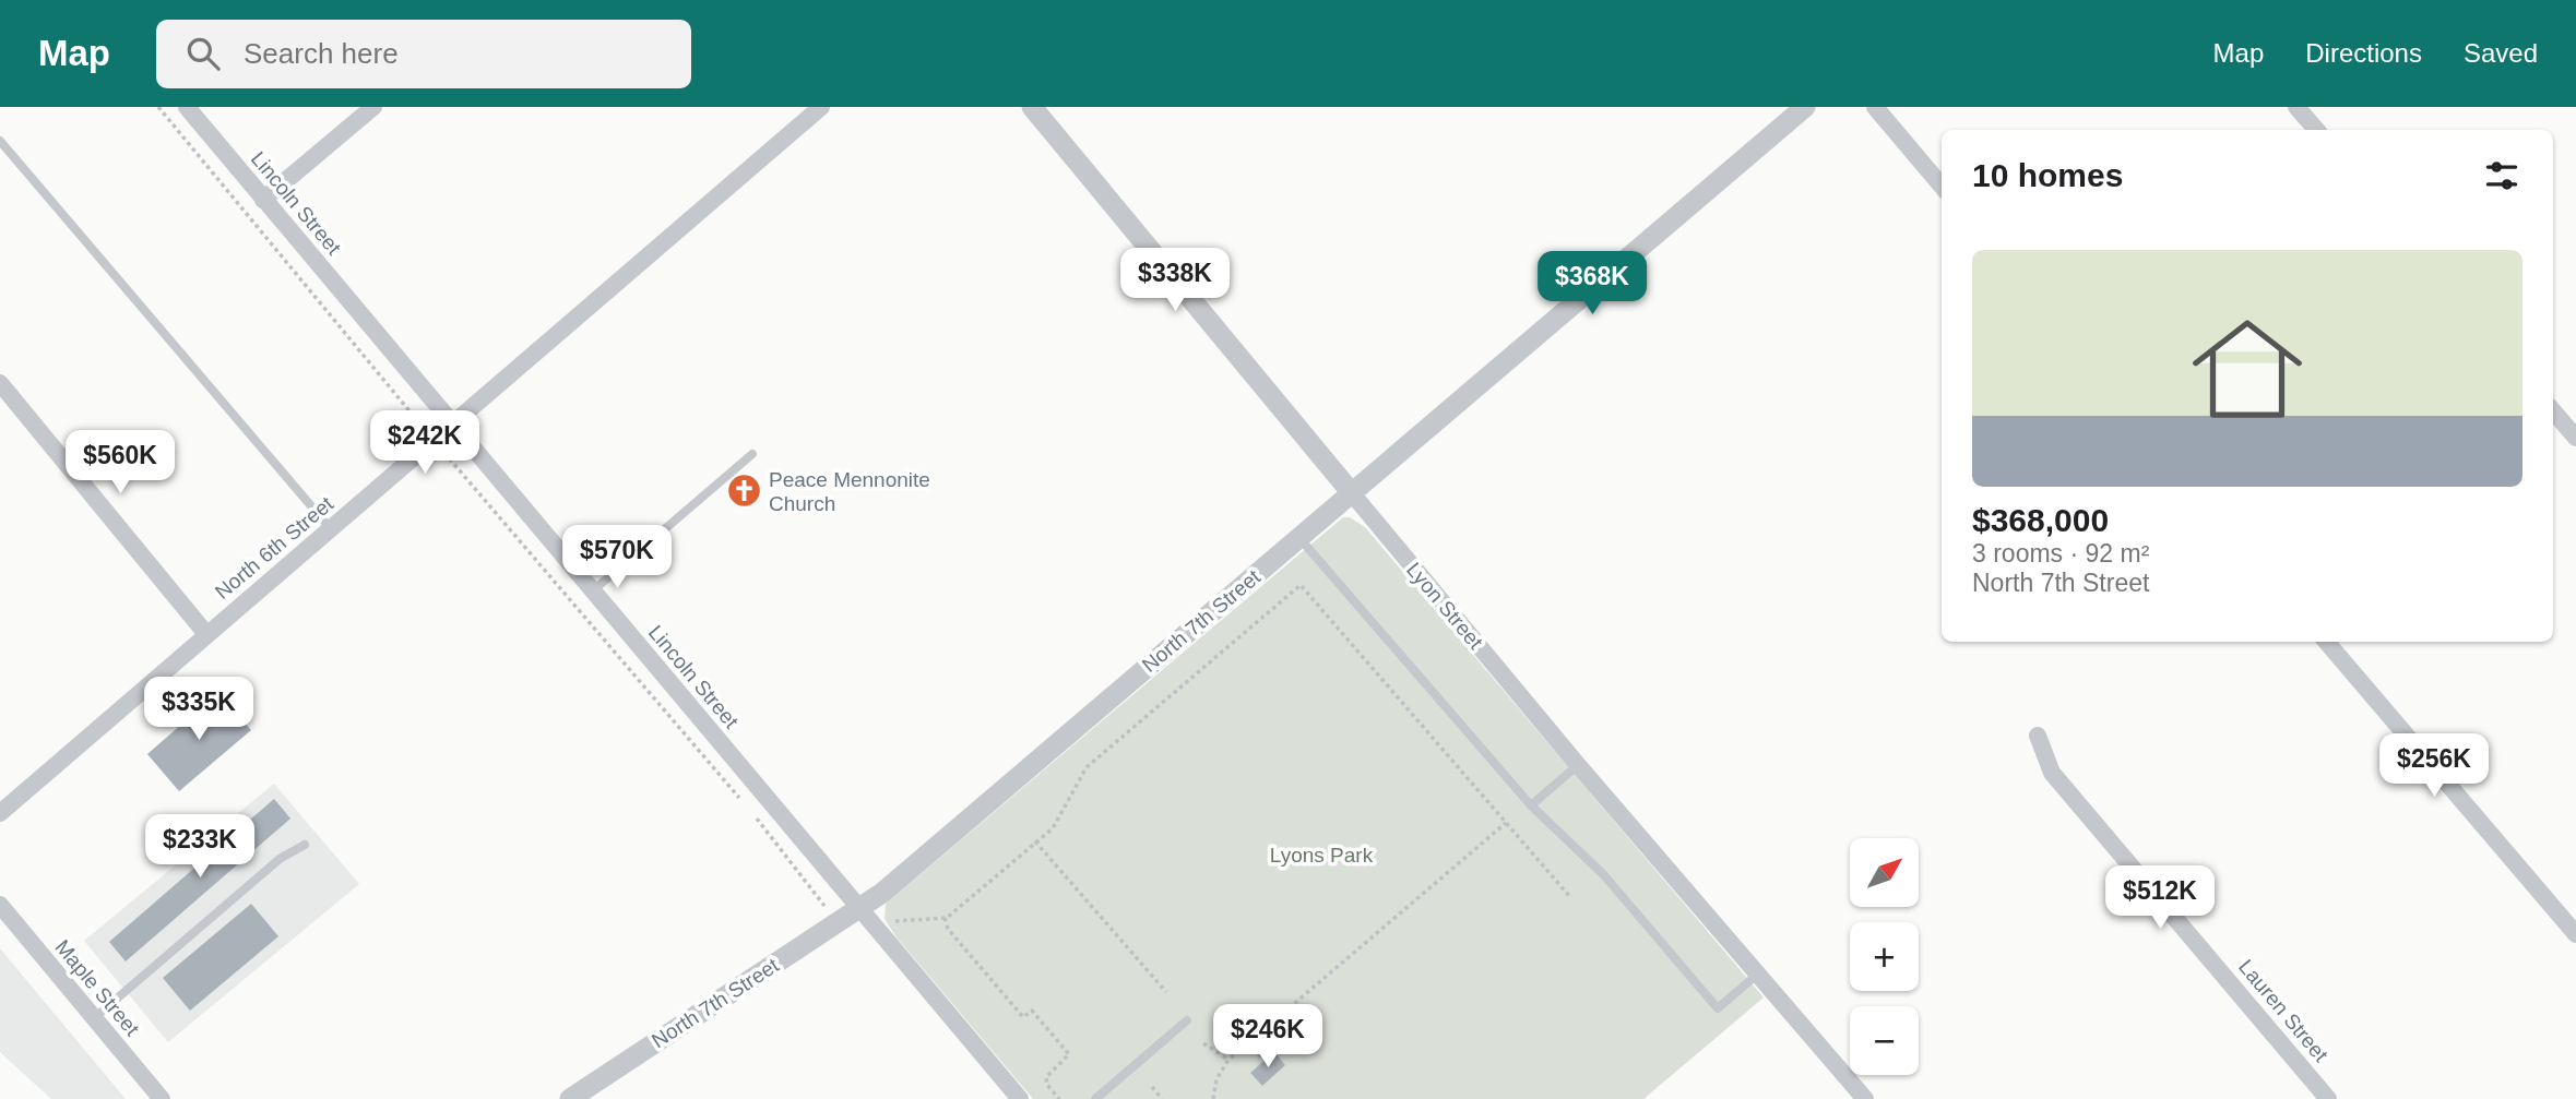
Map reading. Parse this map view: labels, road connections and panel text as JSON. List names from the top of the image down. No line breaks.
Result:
{"streets":{"street":["Lincoln Street","North 6th Street","Lyon Street","North 7th Street","Maple Street","Lauren Street"]},"crossings":[["Lincoln Street","North 6th Street"],["Lincoln Street","North 7th Street"],["Lyon Street","North 7th Street"]],"parks":["Lyons Park"],"places":{"church":["Peace Mennonite Church"]},"north":"top right","page":{"header":"Map","search":"Search here","nav":["Map","Directions","Saved"],"heading":"10 homes","list":[{"name":"$368,000","note":"3 rooms · 92 m² · North 7th Street"}],"price":["$338K","$368K","$242K","$560K","$570K","$335K","$256K","$233K","$512K","$246K"],"map_buttons":["+","−"]}}
